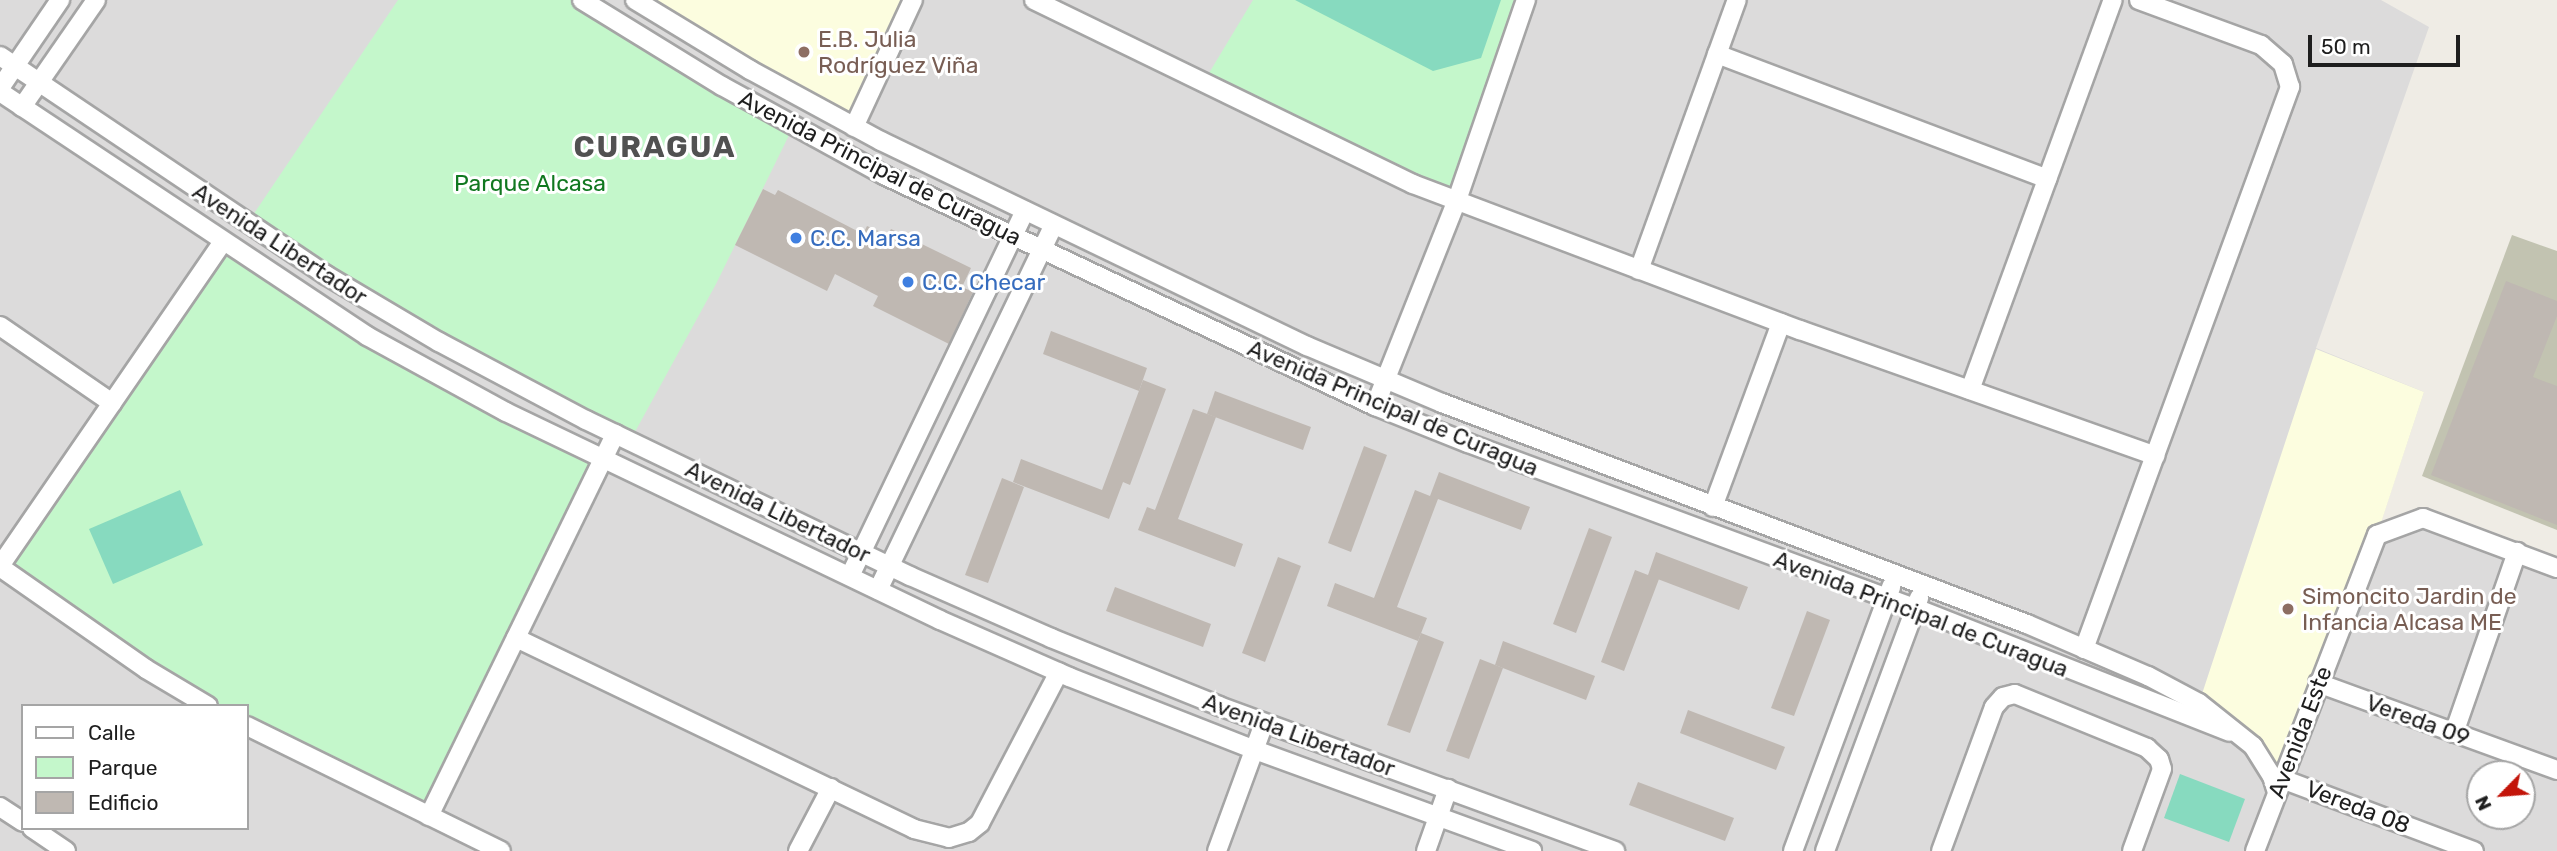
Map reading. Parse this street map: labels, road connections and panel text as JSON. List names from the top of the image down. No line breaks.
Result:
{"streets":{"street":["Avenida Principal de Curagua","Avenida Libertador","Vereda 09","Avenida Este","Vereda 08"]},"crossings":[["Avenida Principal de Curagua","Avenida Este"],["Avenida Principal de Curagua","Vereda 08"],["Vereda 09","Avenida Este"],["Avenida Este","Vereda 08"]],"districts":["CURAGUA"],"parks":["Parque Alcasa"],"places":["E.B. Julia Rodríguez Viña","C.C. Marsa","C.C. Checar","Simoncito Jardin de Infancia Alcasa ME"],"legend":["Calle","Parque","Edificio"],"scale_bar":"50 m","north":"bottom left"}
